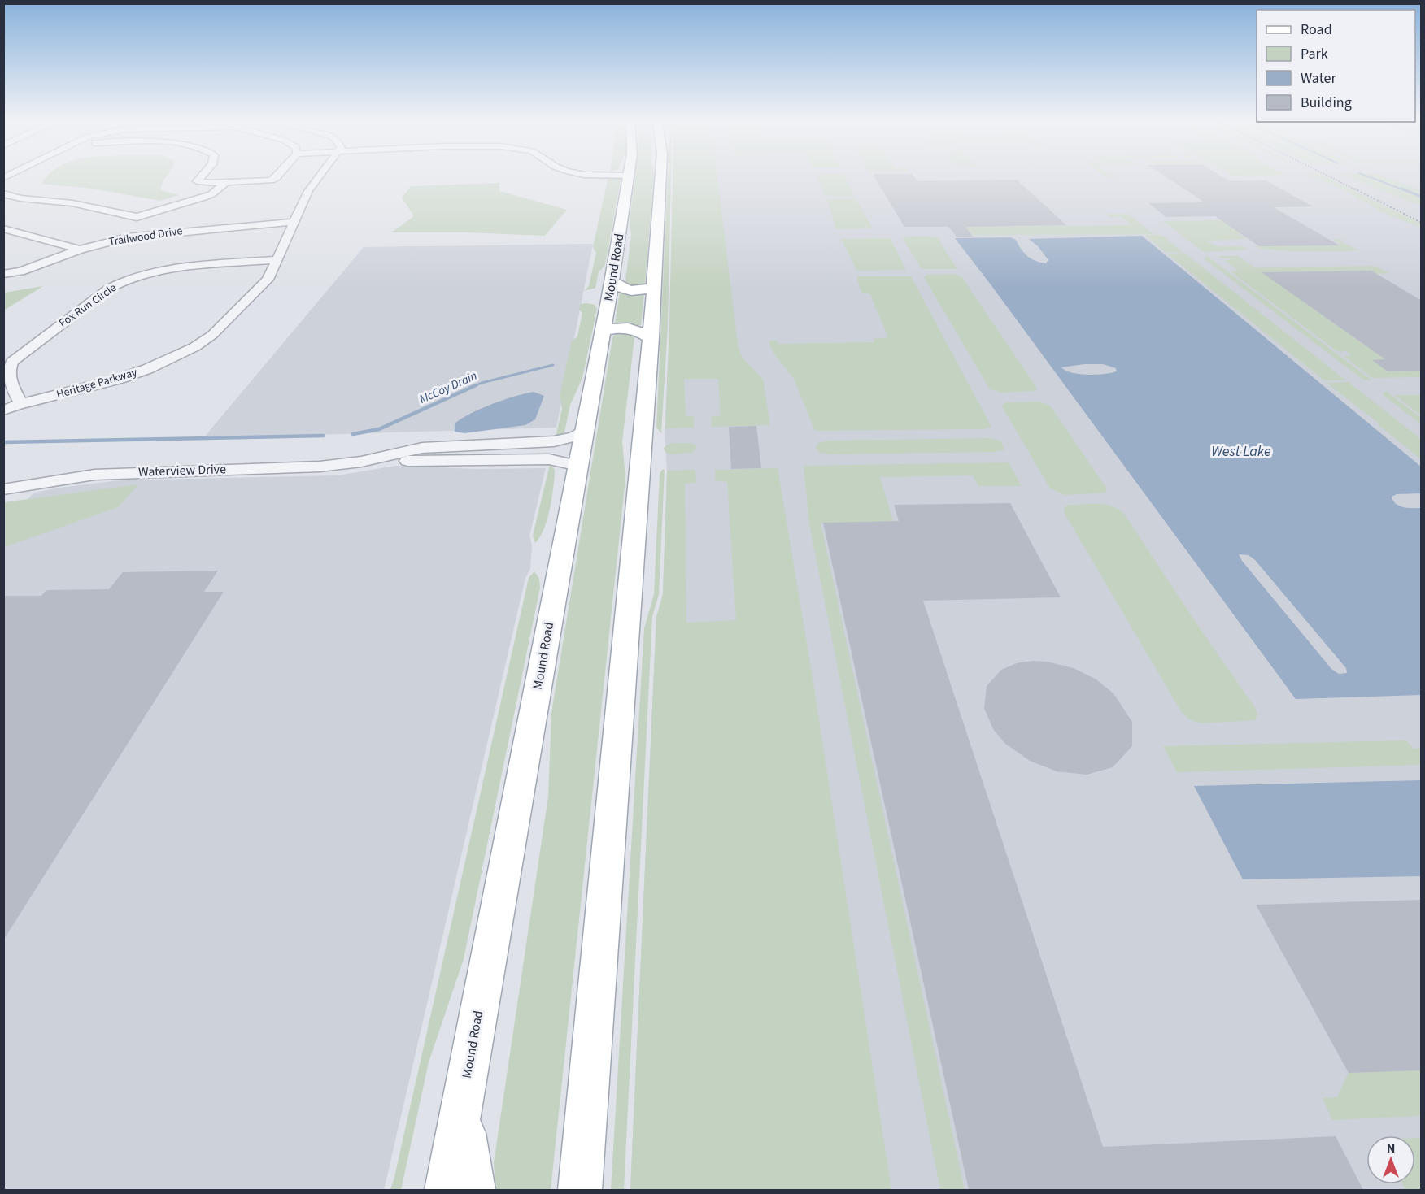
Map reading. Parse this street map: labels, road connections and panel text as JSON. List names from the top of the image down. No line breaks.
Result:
{"streets":{"main road":["Mound Road"],"street":["Trailwood Drive","Fox Run Circle","Heritage Parkway","Waterview Drive"]},"crossings":[["Trailwood Drive","Heritage Parkway"],["Mound Road","Waterview Drive"],["Fox Run Circle","Heritage Parkway"]],"water":["McCoy Drain","West Lake"],"legend":["Road","Park","Water","Building"],"north":"top"}
